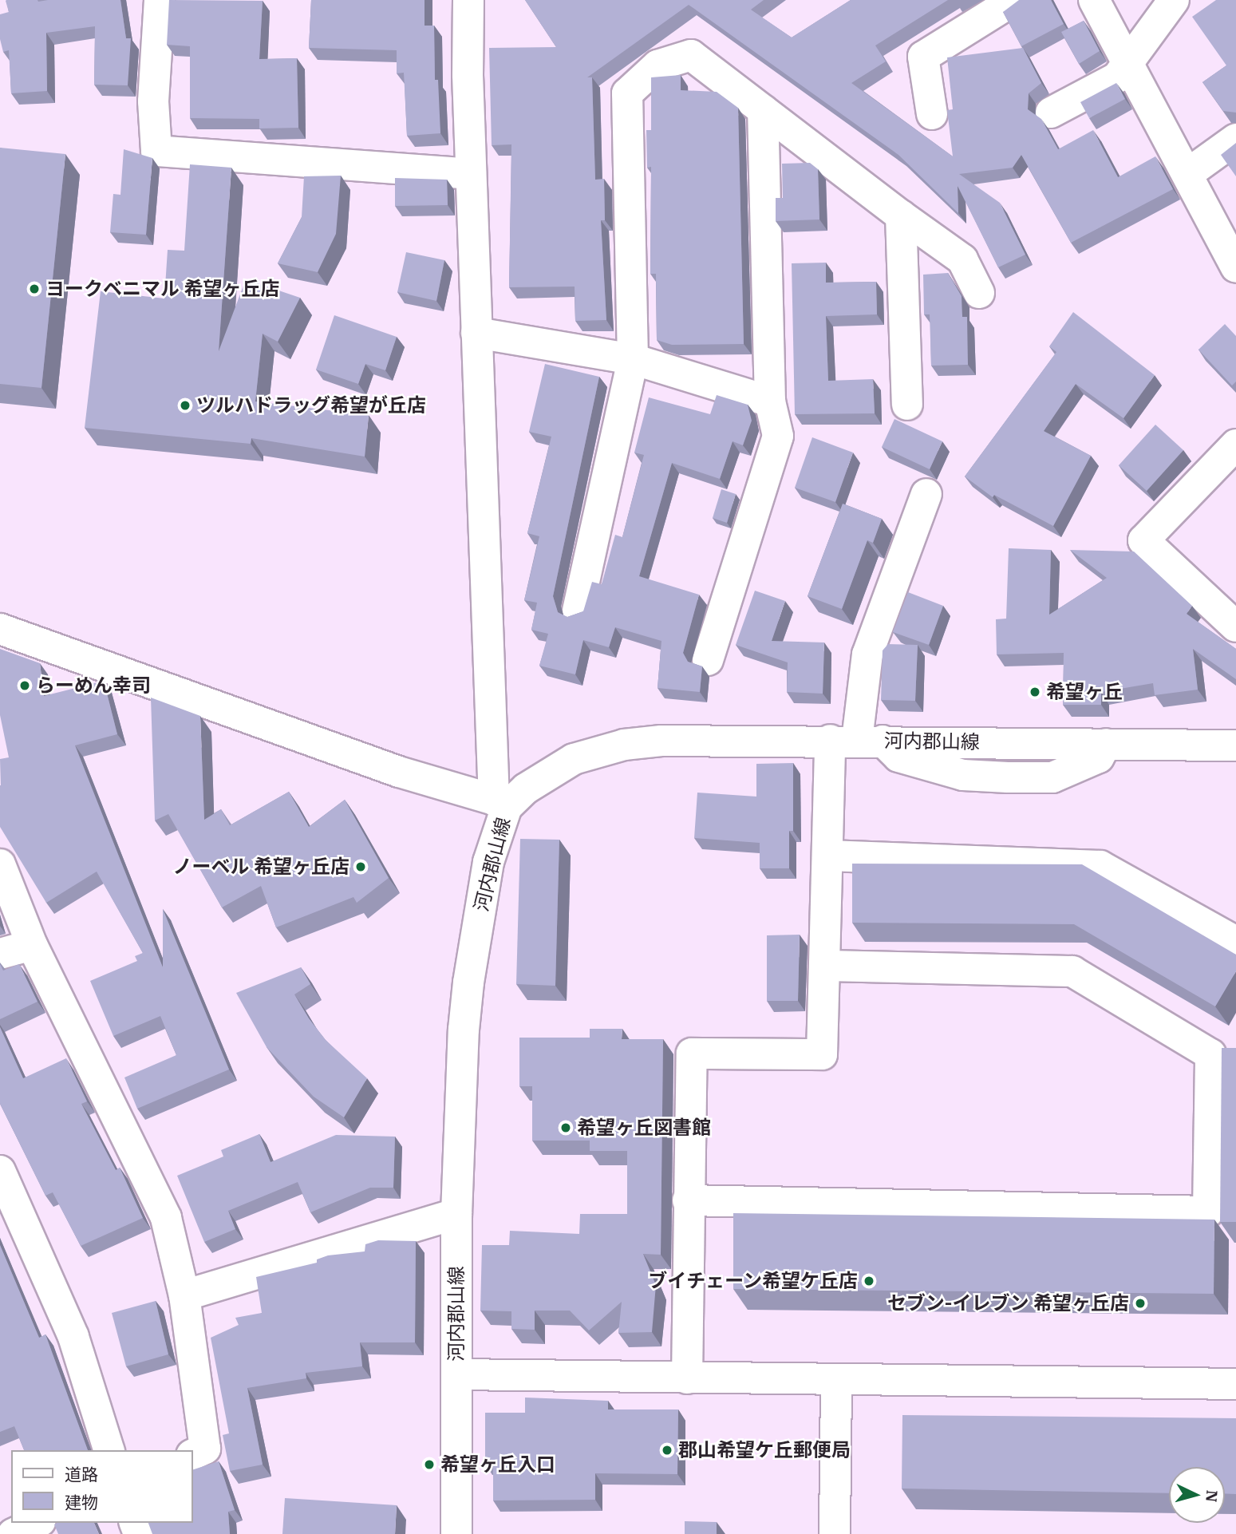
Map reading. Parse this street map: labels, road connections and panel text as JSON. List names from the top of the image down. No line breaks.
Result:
{"streets":{"street":["河内郡山線"]},"places":["ヨークベニマル 希望ヶ丘店","ツルハドラッグ希望が丘店","らーめん幸司","希望ヶ丘","ノーベル 希望ヶ丘店","希望ヶ丘図書館","ブイチェーン希望ケ丘店","セブン-イレブン 希望ヶ丘店","郡山希望ケ丘郵便局","希望ヶ丘入口"],"legend":["道路","建物"],"north":"right"}
